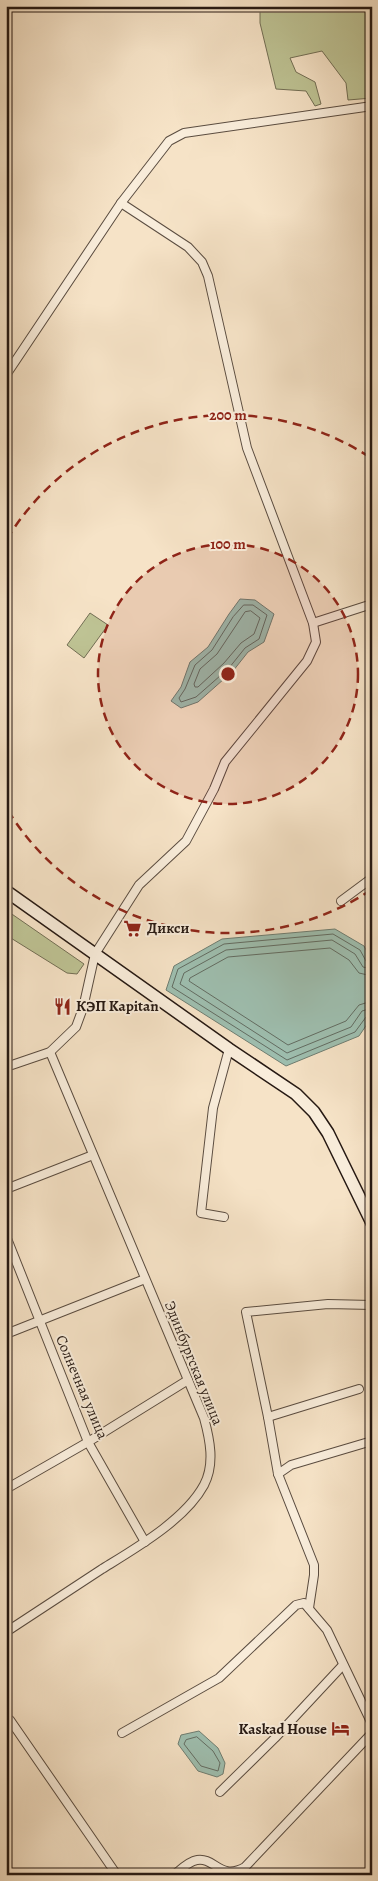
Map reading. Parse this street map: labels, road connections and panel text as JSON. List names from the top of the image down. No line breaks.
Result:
{"streets":{"street":["Эдинбургская улица","Солнечная улица"]},"crossings":[["Эдинбургская улица","Солнечная улица"]],"places":{"supermarket":["Дикси"],"restaurant":["КЭП Kapitan"],"hotel":["Kaskad House"]},"rings":["200 m","100 m"]}
